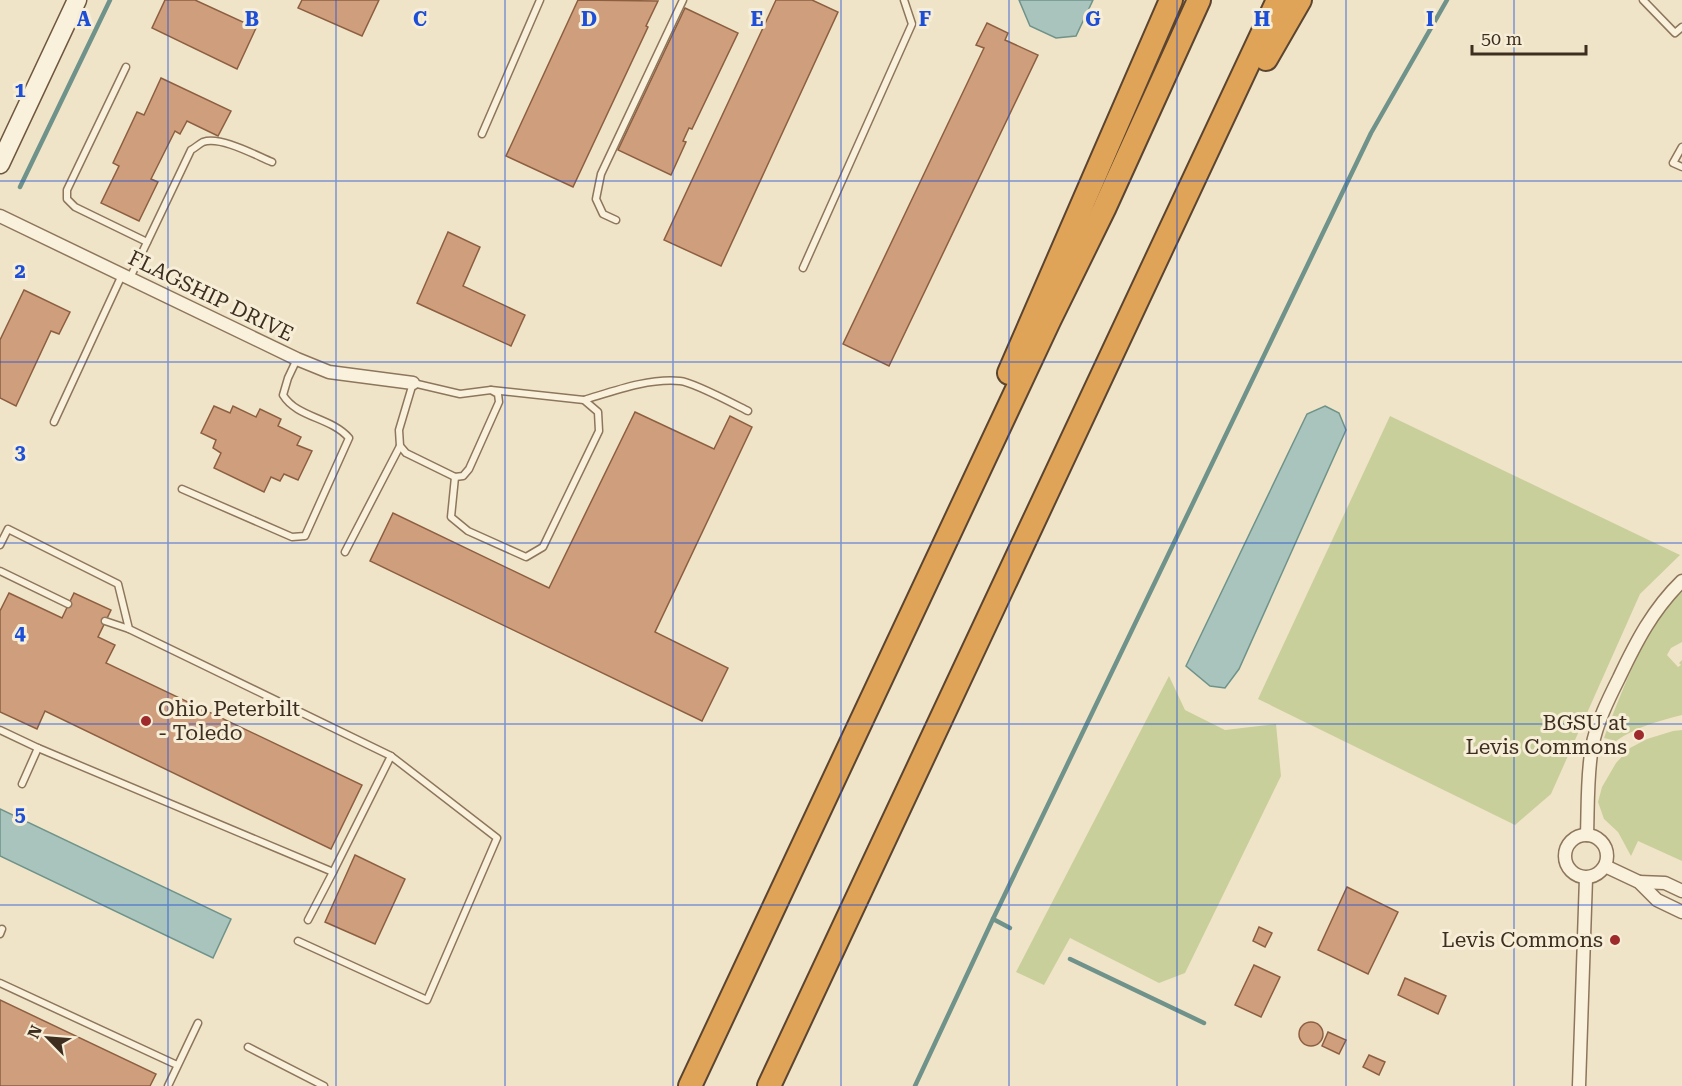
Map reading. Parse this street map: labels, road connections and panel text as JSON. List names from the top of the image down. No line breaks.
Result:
{"streets":{"street":["FLAGSHIP DRIVE"]},"places":["Ohio Peterbilt - Toledo","BGSU at Levis Commons","Levis Commons"],"scale_bar":"50 m","north":"top left","grid":{"columns":["A","B","C","D","E","F","G","H","I"],"rows":["1","2","3","4","5"]}}
